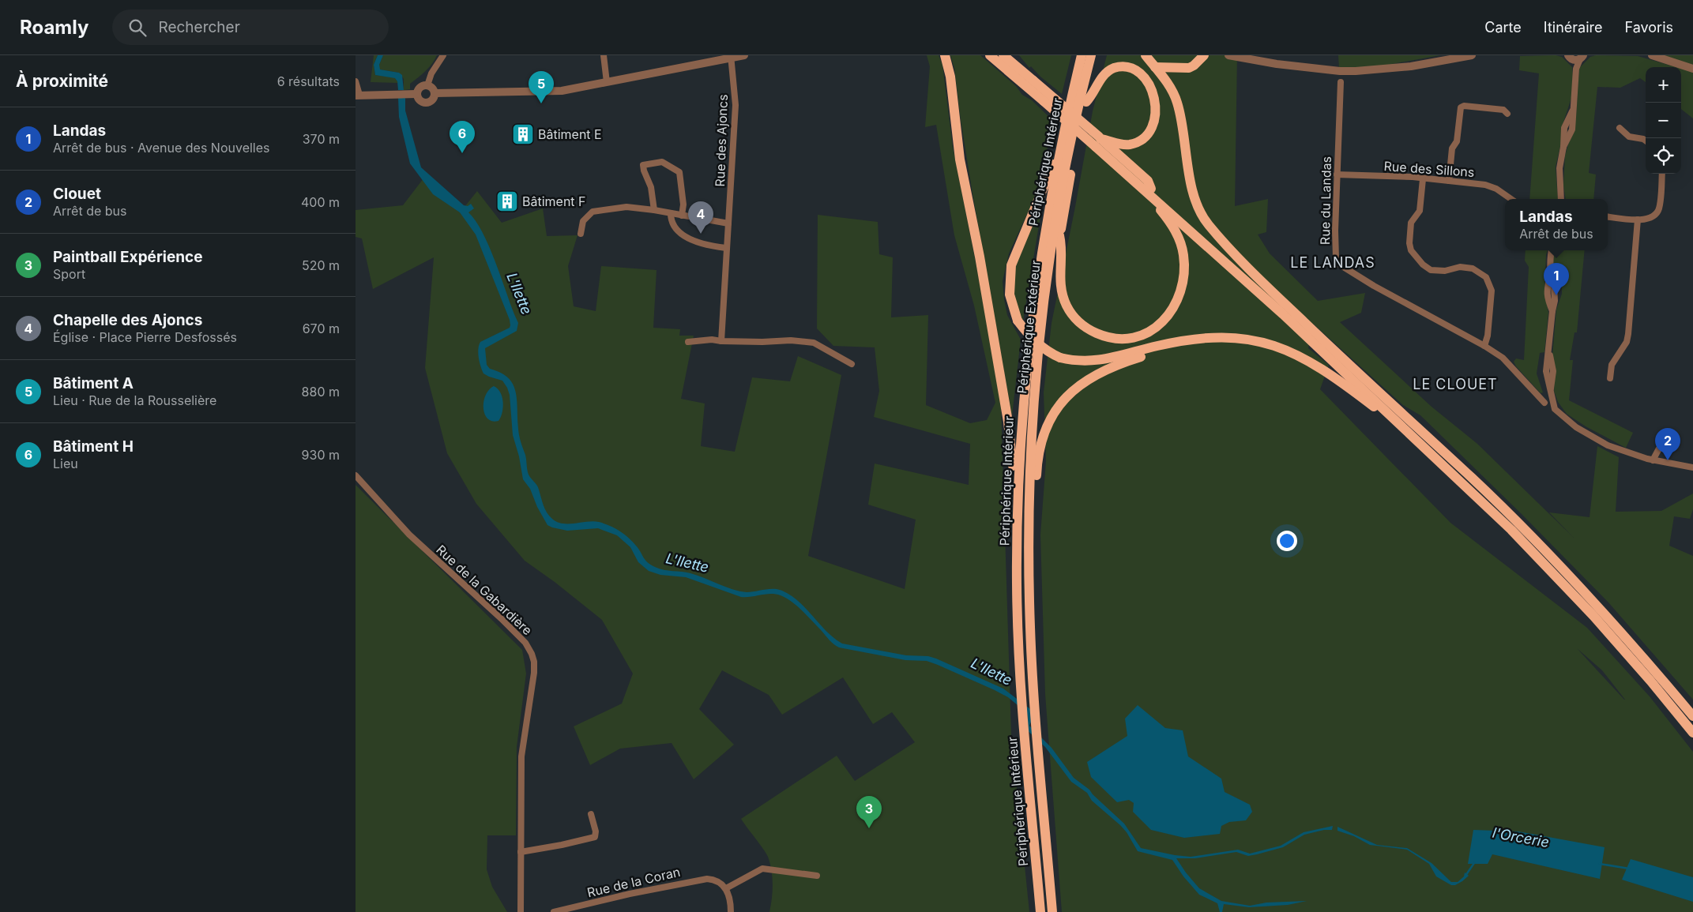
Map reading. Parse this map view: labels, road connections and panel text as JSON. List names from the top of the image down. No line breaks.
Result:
{"streets":{"highway":["Périphérique Intérieur","Périphérique Extérieur"],"street":["Rue des Ajoncs","Rue des Sillons","Rue du Landas","Rue de la Gabardière","Rue de la Coran"]},"crossings":[["Rue des Sillons","Rue du Landas"]],"districts":["LE LANDAS","LE CLOUET"],"water":["L'Ilette","l'Orcerie"],"places":{"building":["Bâtiment E","Bâtiment F"]},"page":{"header":"Roamly","search":"Rechercher","nav":["Carte","Itinéraire","Favoris"],"heading":["À proximité","6 résultats"],"map_buttons":["+","−"],"pins":["5","6","4","1","2","3"],"list":[{"mark":"1","name":"Landas","note":"Arrêt de bus · Avenue des Nouvelles","value":"370 m"},{"mark":"2","name":"Clouet","note":"Arrêt de bus","value":"400 m"},{"mark":"3","name":"Paintball Expérience","note":"Sport","value":"520 m"},{"mark":"4","name":"Chapelle des Ajoncs","note":"Église · Place Pierre Desfossés","value":"670 m"},{"mark":"5","name":"Bâtiment A","note":"Lieu · Rue de la Rousselière","value":"880 m"},{"mark":"6","name":"Bâtiment H","note":"Lieu","value":"930 m"}],"popup":["Landas","Arrêt de bus"]}}
